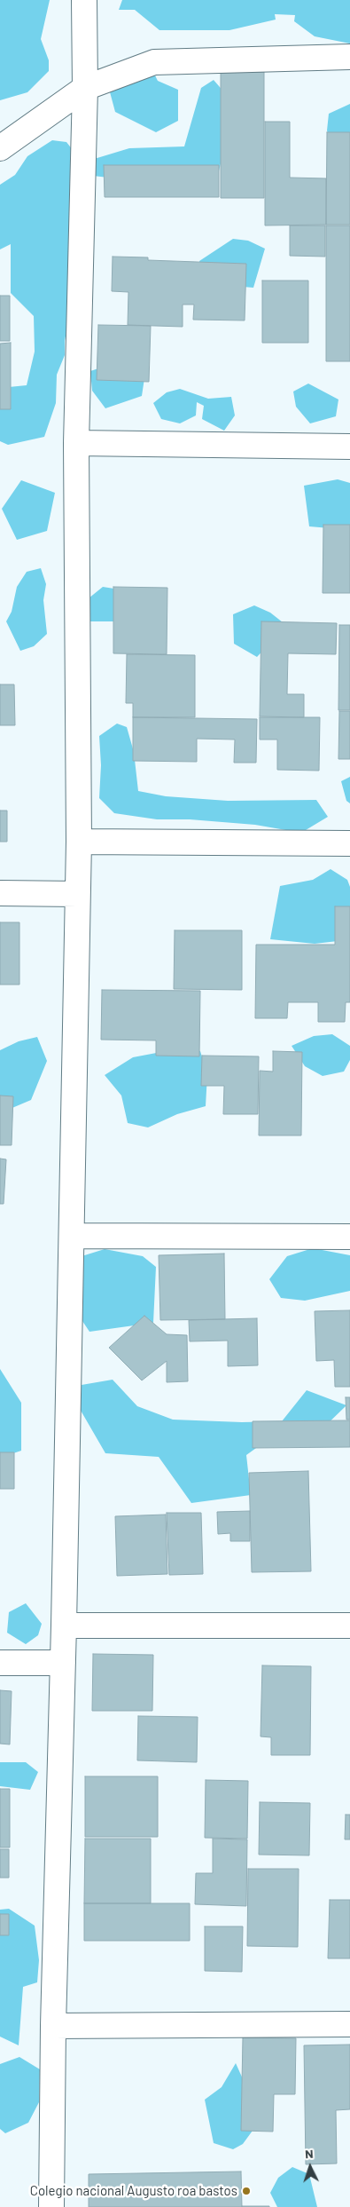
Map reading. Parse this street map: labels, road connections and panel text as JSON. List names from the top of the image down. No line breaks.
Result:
{"places":["Colegio nacional Augusto roa bastos"],"north":"top"}
